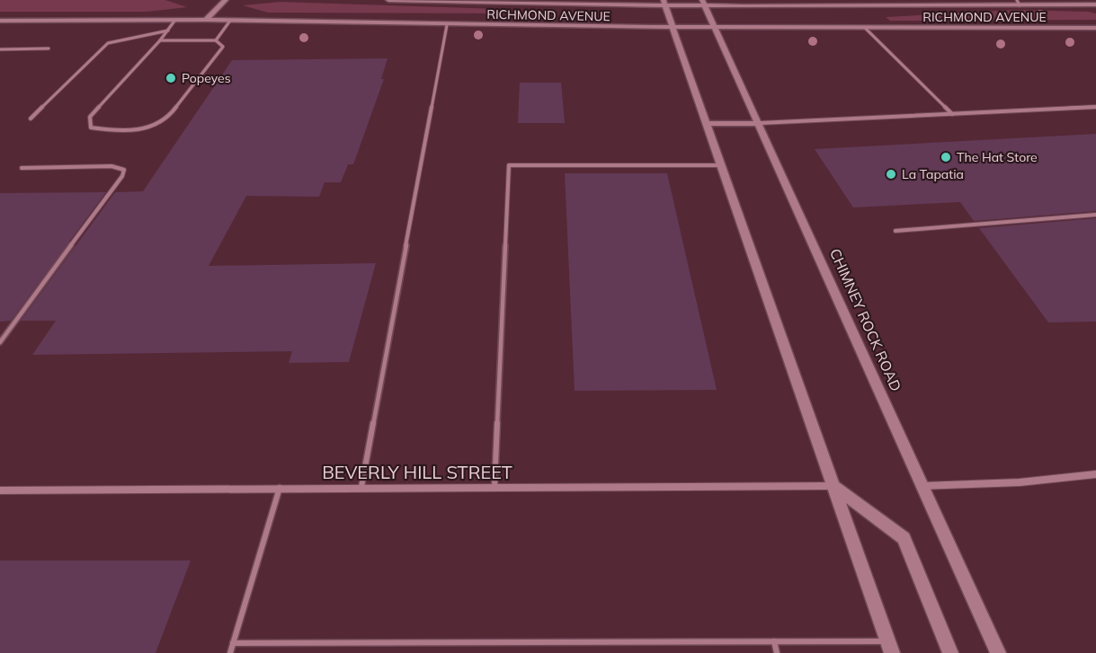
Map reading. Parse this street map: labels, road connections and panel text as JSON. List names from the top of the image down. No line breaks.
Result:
{"streets":{"main road":["RICHMOND AVENUE","CHIMNEY ROCK ROAD"],"street":["BEVERLY HILL STREET"]},"crossings":[["RICHMOND AVENUE","CHIMNEY ROCK ROAD"]],"places":["Popeyes","The Hat Store","La Tapatia"]}
